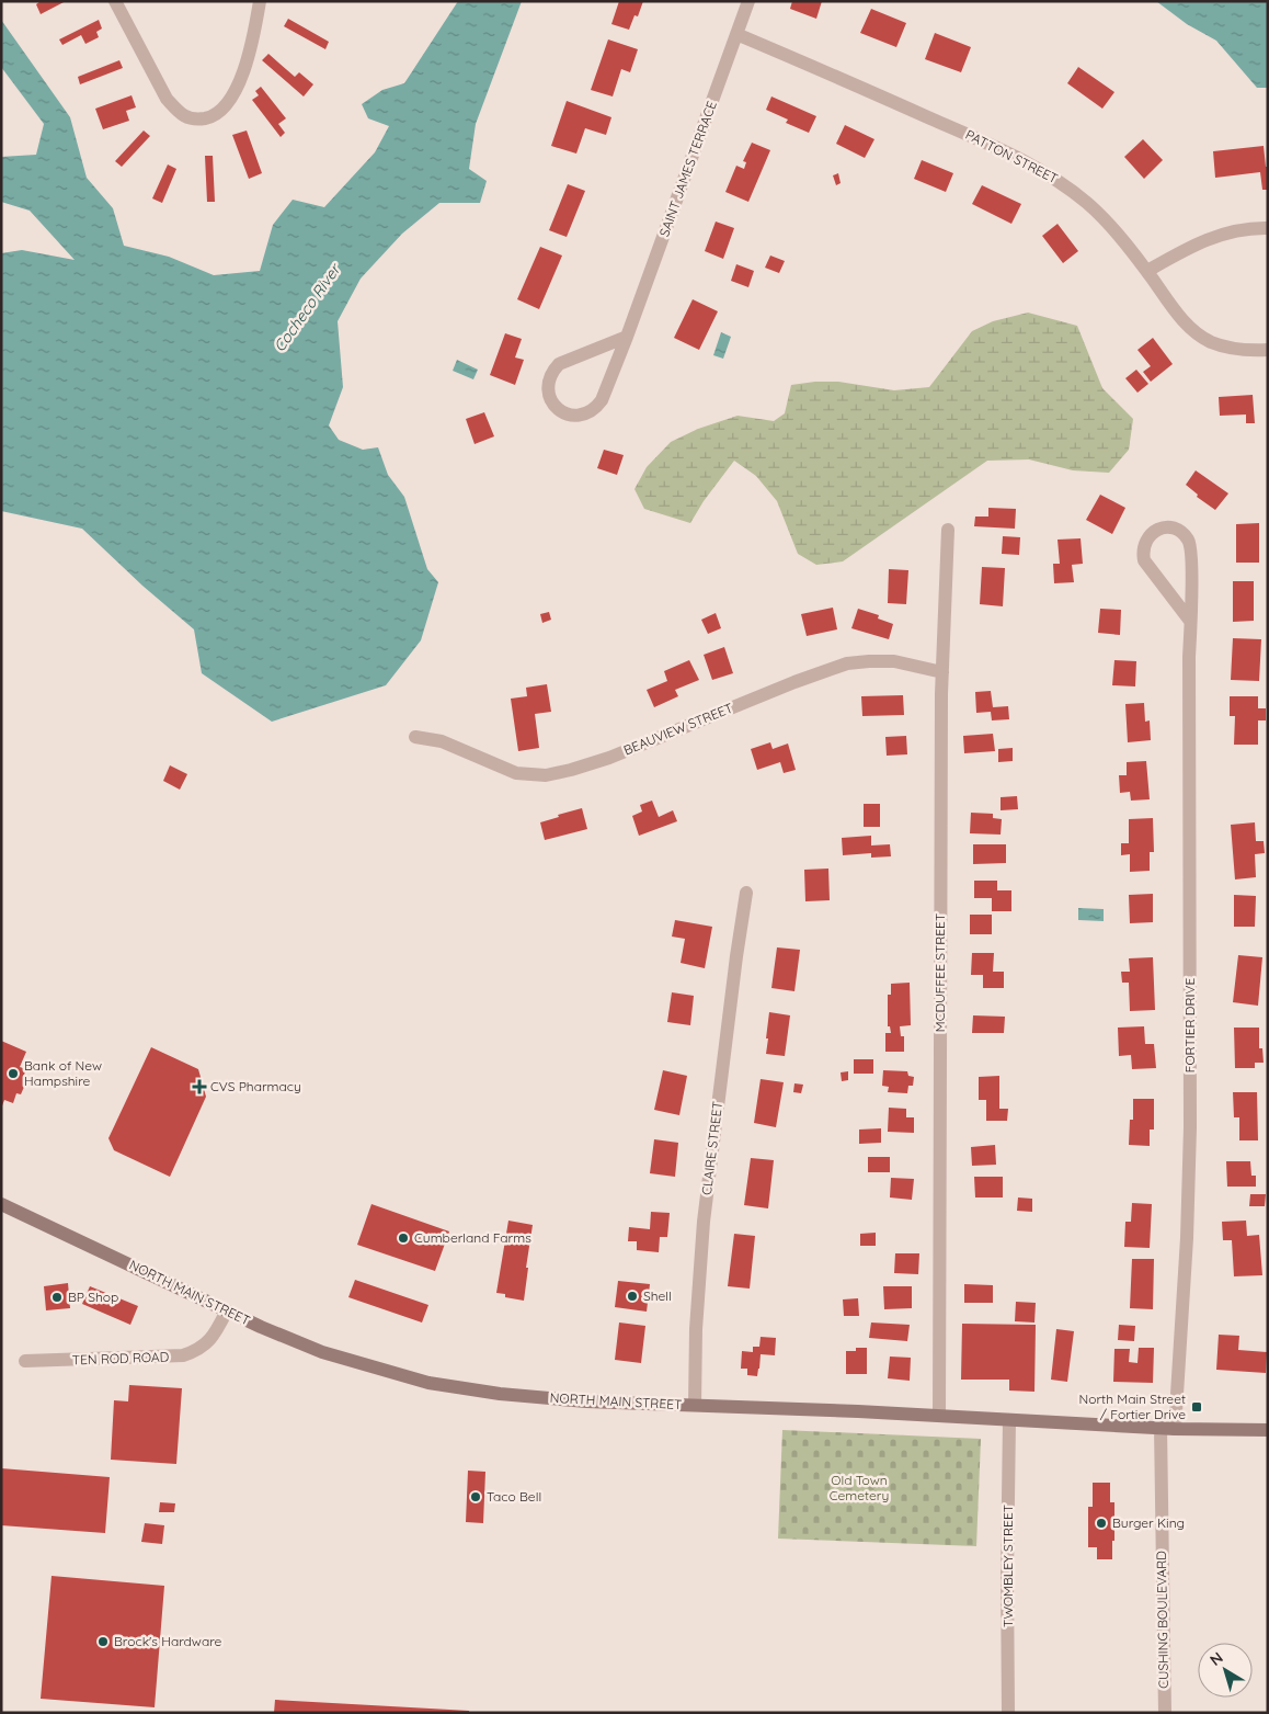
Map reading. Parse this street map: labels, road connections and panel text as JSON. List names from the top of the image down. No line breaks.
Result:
{"streets":{"main road":["NORTH MAIN STREET"],"street":["PATTON STREET","SAINT JAMES TERRACE","BEAUVIEW STREET","MCDUFFEE STREET","FORTIER DRIVE","CLAIRE STREET","TEN ROD ROAD","TWOMBLEY STREET","CUSHING BOULEVARD"]},"crossings":[["PATTON STREET","SAINT JAMES TERRACE"],["BEAUVIEW STREET","MCDUFFEE STREET"],["MCDUFFEE STREET","NORTH MAIN STREET"],["FORTIER DRIVE","NORTH MAIN STREET"],["FORTIER DRIVE","CUSHING BOULEVARD"],["CLAIRE STREET","NORTH MAIN STREET"],["NORTH MAIN STREET","TEN ROD ROAD"],["NORTH MAIN STREET","TWOMBLEY STREET"],["NORTH MAIN STREET","CUSHING BOULEVARD"]],"water":["Cocheco River"],"parks":["Old Town Cemetery"],"places":{"other":["Bank of New Hampshire","Cumberland Farms","Shell","BP Shop","Taco Bell","Burger King","Brock's Hardware"],"health":["CVS Pharmacy"],"transit":["North Main Street / Fortier Drive"]},"north":"top left"}
